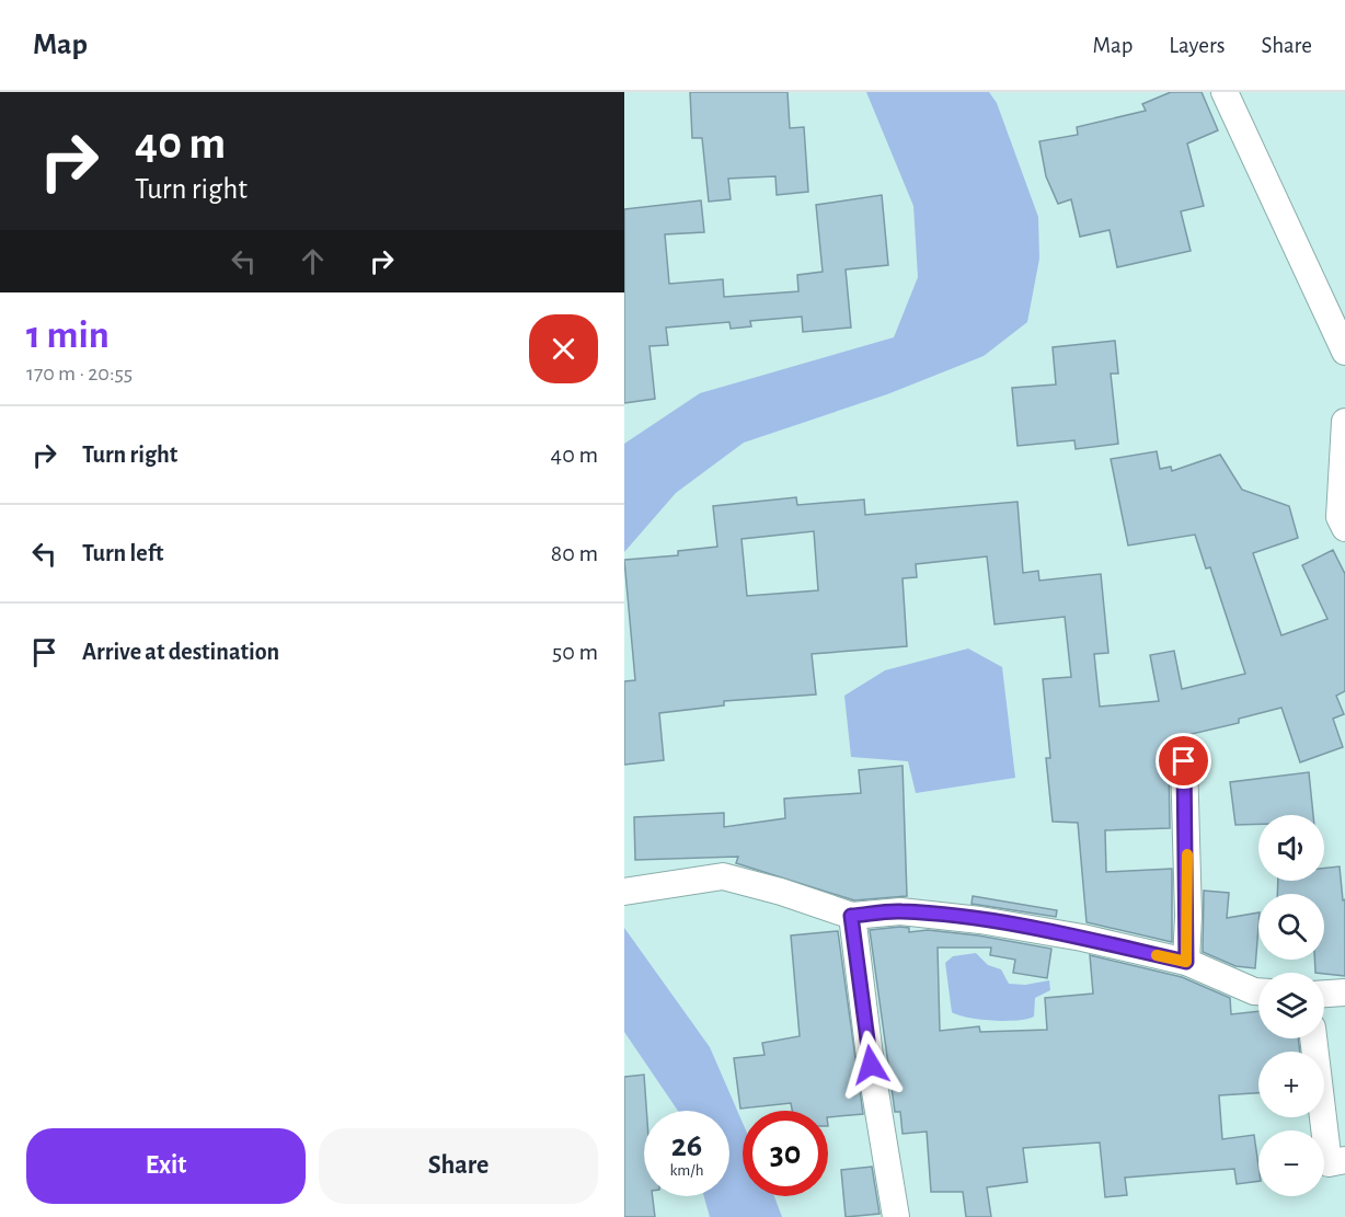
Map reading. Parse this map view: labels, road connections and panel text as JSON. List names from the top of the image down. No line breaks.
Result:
{"page":{"header":"Map","nav":["Map","Layers","Share"],"turn":["40 m","Turn right"],"heading":["1 min","170 m · 20:55"],"list":[{"name":"Turn right","value":"40 m"},{"name":"Turn left","value":"80 m"},{"name":"Arrive at destination","value":"50 m"}],"map_buttons":["+","−"],"speed":"26 km/h","limit":"30","buttons":["Exit","Share"]}}
